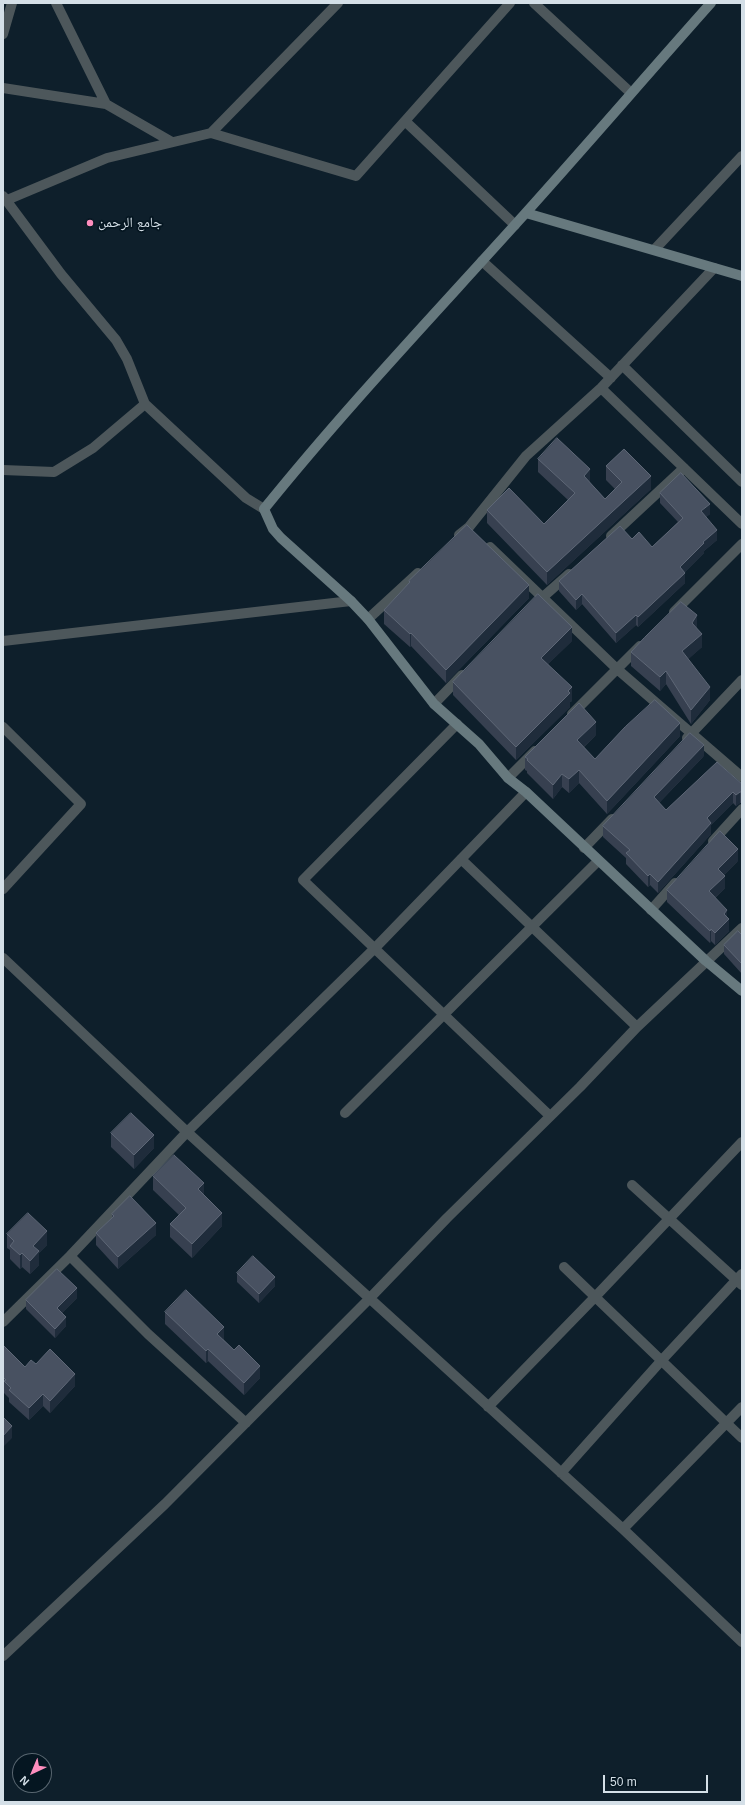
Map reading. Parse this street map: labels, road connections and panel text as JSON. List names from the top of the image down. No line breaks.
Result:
{"places":["جامع الرحمن"],"scale_bar":"50 m","north":"bottom left"}
